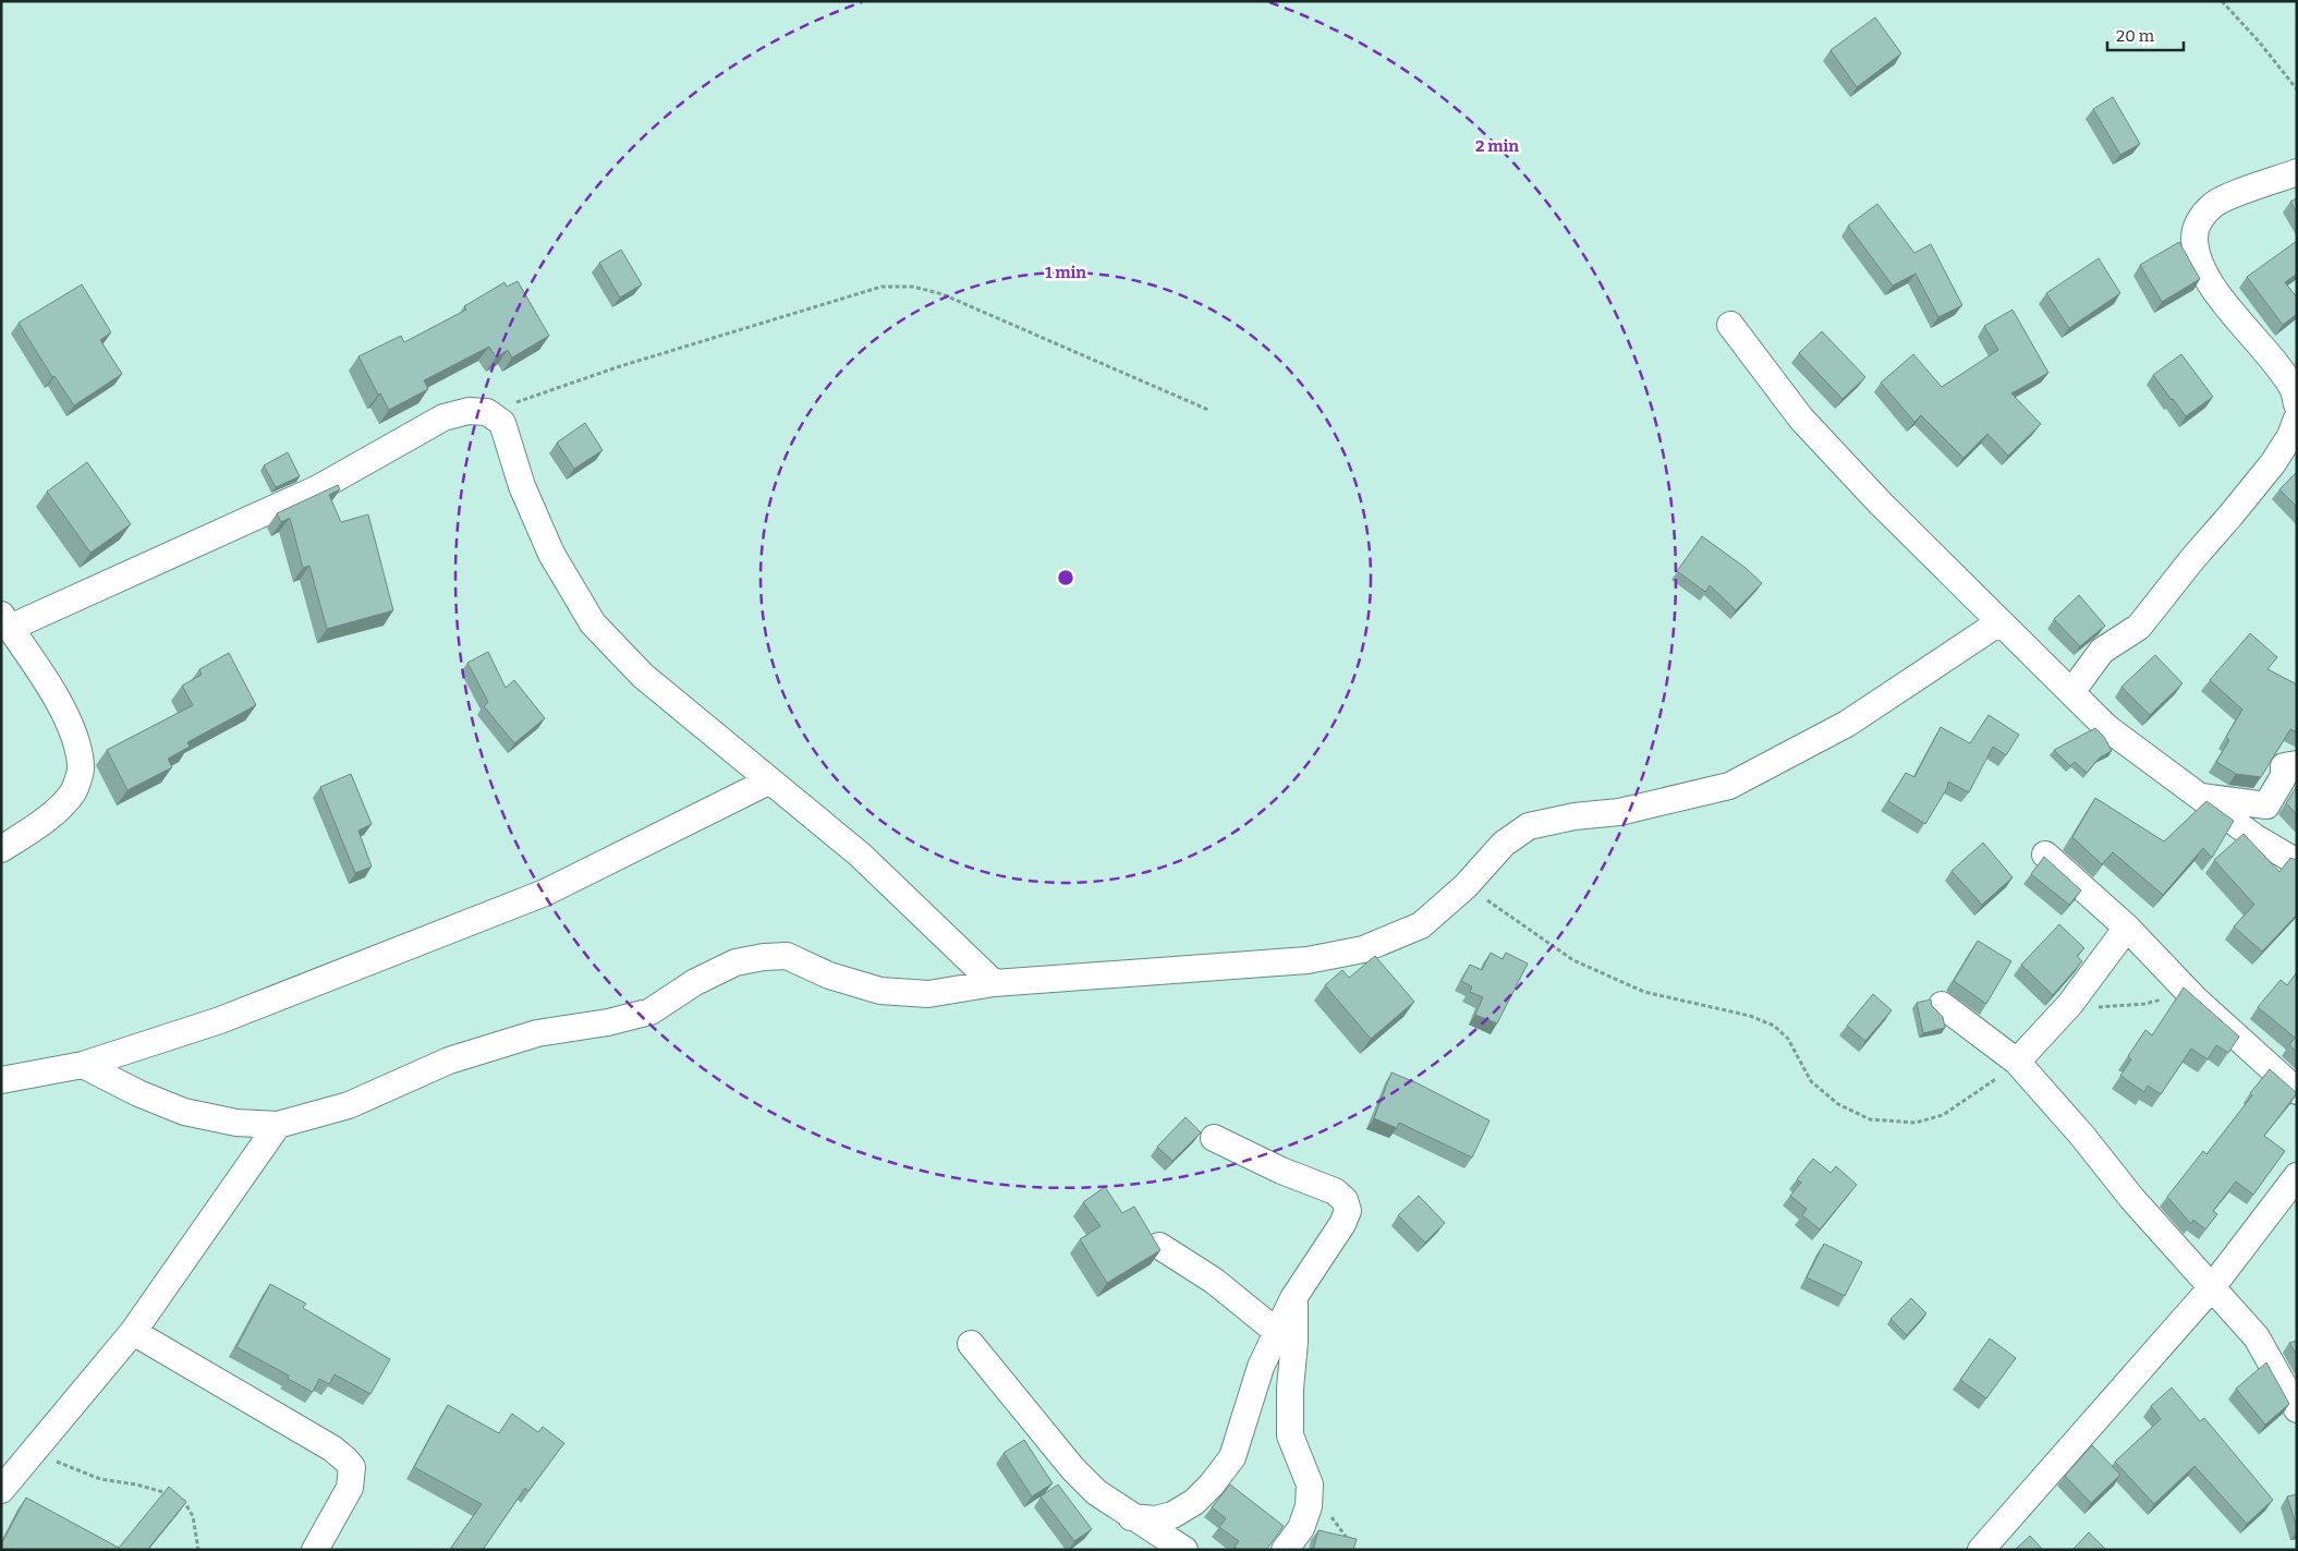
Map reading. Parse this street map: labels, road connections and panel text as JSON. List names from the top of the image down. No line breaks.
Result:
{"scale_bar":"20 m","rings":["2 min","1 min"]}
